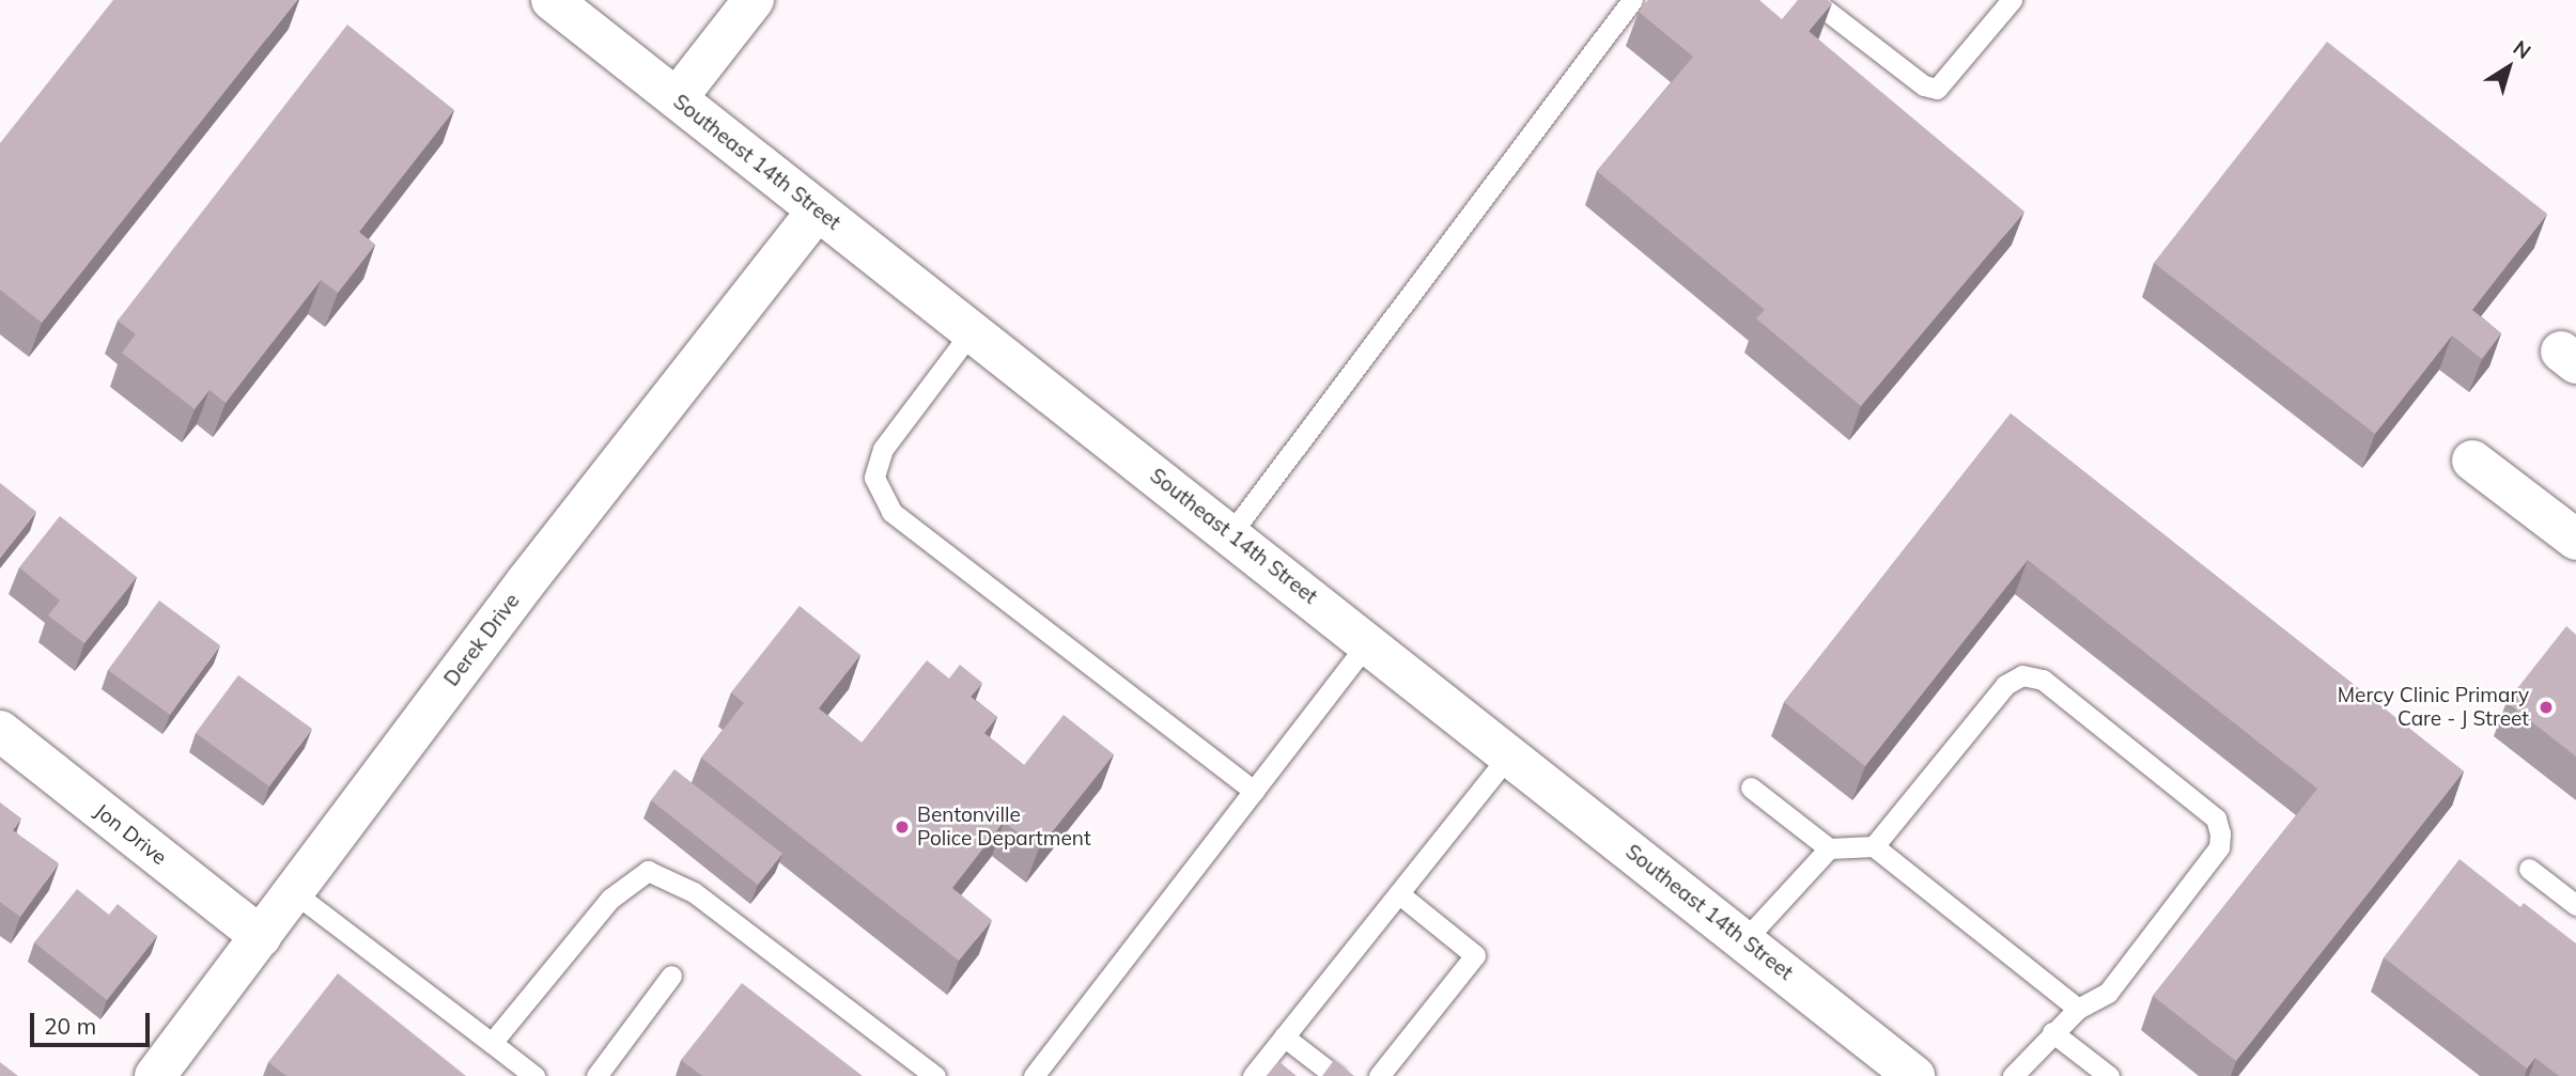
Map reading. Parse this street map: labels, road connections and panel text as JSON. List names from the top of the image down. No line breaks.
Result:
{"streets":{"main road":["Southeast 14th Street","Derek Drive","Jon Drive"]},"crossings":[["Southeast 14th Street","Derek Drive"],["Derek Drive","Jon Drive"]],"places":["Mercy Clinic Primary Care - J Street","Bentonville Police Department"],"scale_bar":"20 m","north":"top right"}
